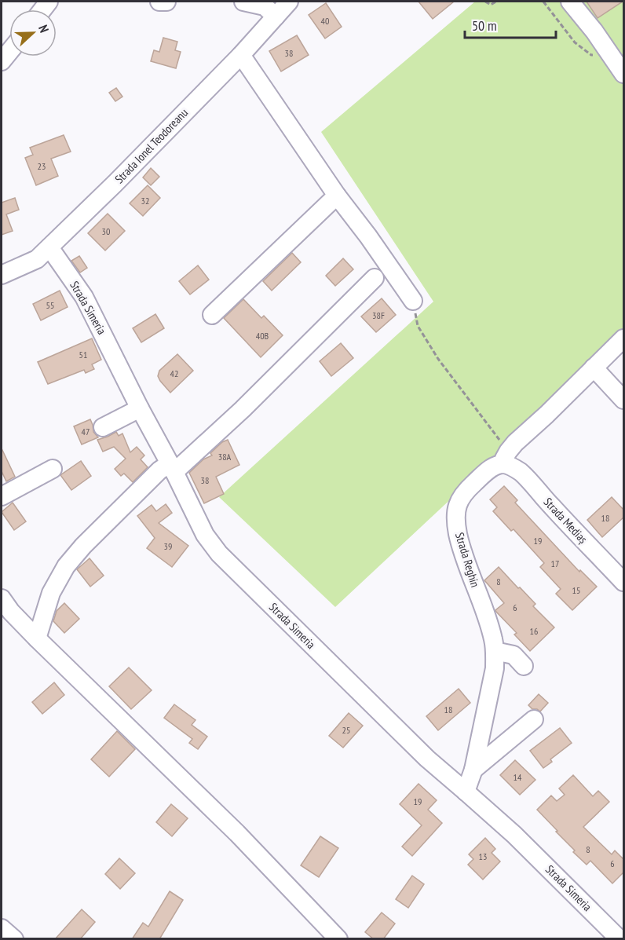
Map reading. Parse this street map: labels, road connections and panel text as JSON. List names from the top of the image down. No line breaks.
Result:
{"streets":{"street":["Strada Ionel Teodoreanu","Strada Simeria","Strada Mediaș","Strada Reghin"]},"crossings":[["Strada Ionel Teodoreanu","Strada Simeria"],["Strada Simeria","Strada Reghin"],["Strada Mediaș","Strada Reghin"]],"house_numbers":["40","38","23","32","30","55","38F","40B","51","42","47","38A","38","18","19","39","17","8","15","6","16","18","25","14","19","8","13","6"],"scale_bar":"50 m","north":"right"}
